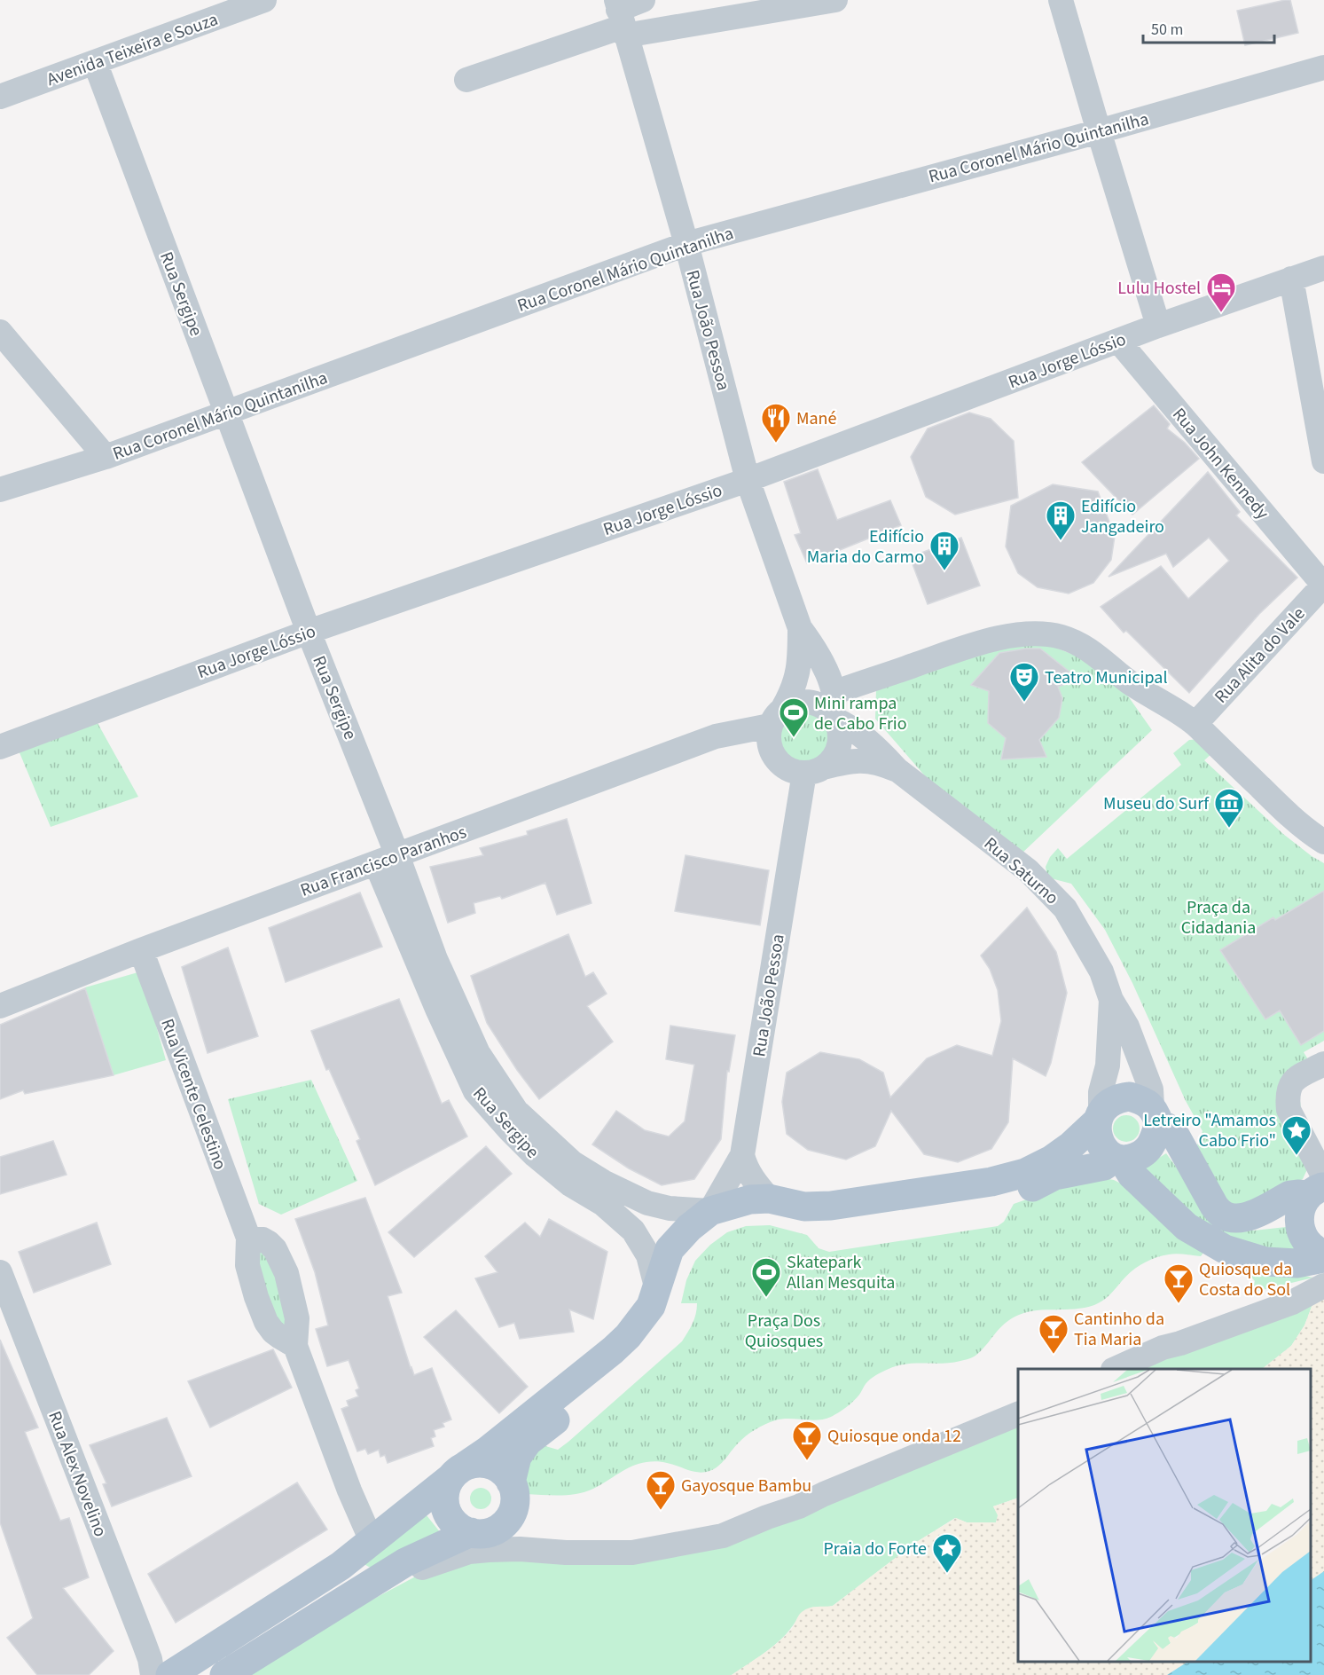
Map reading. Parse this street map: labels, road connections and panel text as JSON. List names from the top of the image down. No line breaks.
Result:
{"streets":{"street":["Avenida Teixeira e Souza","Rua Coronel Mário Quintanilha","Rua Sergipe","Rua João Pessoa","Rua Jorge Lóssio","Rua John Kennedy","Rua Alita do Vale","Rua Francisco Paranhos","Rua Saturno","Rua Vicente Celestino","Rua Alex Novelino"]},"crossings":[["Avenida Teixeira e Souza","Rua Sergipe"],["Rua Coronel Mário Quintanilha","Rua Sergipe"],["Rua Coronel Mário Quintanilha","Rua João Pessoa"],["Rua Sergipe","Rua João Pessoa"],["Rua Sergipe","Rua Jorge Lóssio"],["Rua Sergipe","Rua Francisco Paranhos"],["Rua João Pessoa","Rua Jorge Lóssio"],["Rua João Pessoa","Rua Francisco Paranhos"],["Rua João Pessoa","Rua Saturno"],["Rua Jorge Lóssio","Rua John Kennedy"],["Rua John Kennedy","Rua Alita do Vale"],["Rua Francisco Paranhos","Rua Saturno"],["Rua Francisco Paranhos","Rua Vicente Celestino"]],"parks":["Praça da Cidadania","Praça Dos Quiosques"],"places":{"hotel":["Lulu Hostel"],"restaurant":["Mané"],"building":["Edifício Jangadeiro","Edifício Maria do Carmo"],"theatre":["Teatro Municipal"],"sports":["Mini rampa de Cabo Frio","Skatepark Allan Mesquita"],"museum":["Museu do Surf"],"place":["Letreiro \"Amamos Cabo Frio\"","Praia do Forte"],"bar":["Quiosque da Costa do Sol","Cantinho da Tia Maria","Quiosque onda 12","Gayosque Bambu"]},"scale_bar":"50 m"}
